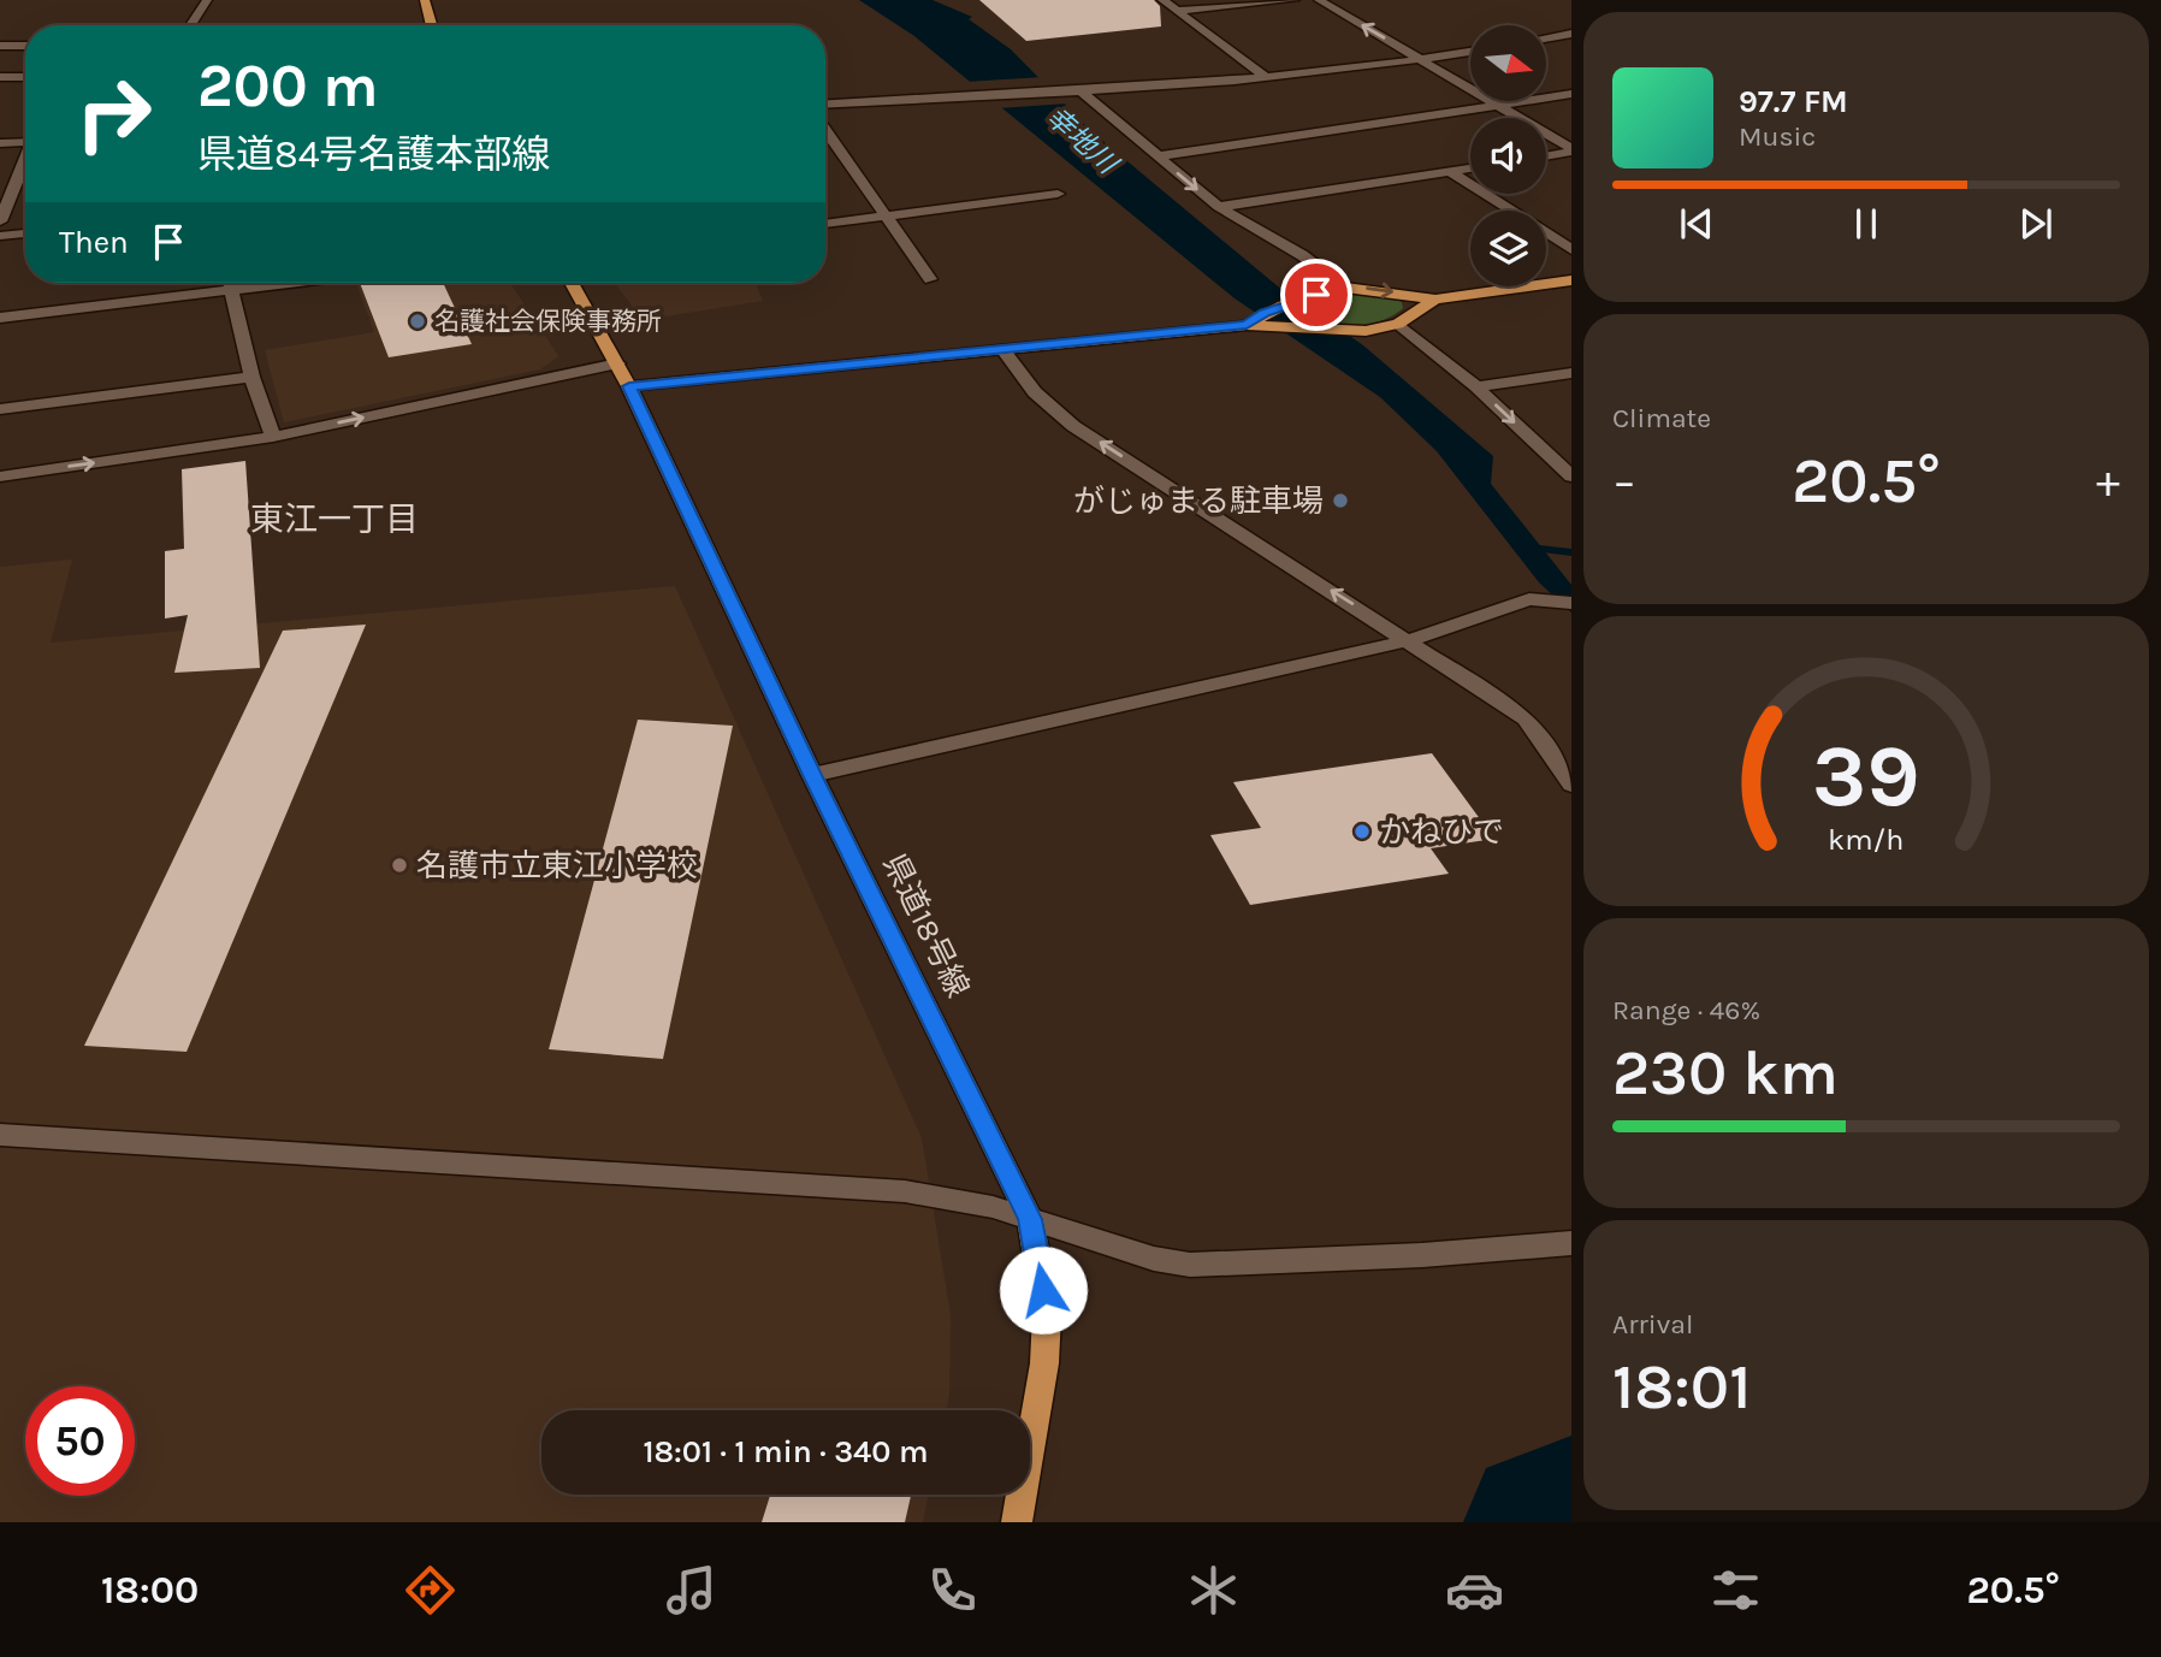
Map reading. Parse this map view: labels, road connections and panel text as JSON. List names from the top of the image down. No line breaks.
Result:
{"streets":{"main road":["県道18号線"]},"districts":["東江一丁目"],"water":["幸地川"],"places":["名護社会保険事務所","がじゅまる駐車場","かねひで","名護市立東江小学校"],"north":"right","page":{"turn":["200 m","県道84号名護本部線"],"song":["97.7 FM","Music"],"then":"Then","tile":["Climate",["Range · 46%","230 km"],["Arrival","18:01"]],"heat":["−","20.5°","+"],"limit":"50","trip":"18:01 · 1 min · 340 m","tabs":["18:00","20.5°"],"gauge":["39","km/h"]}}
